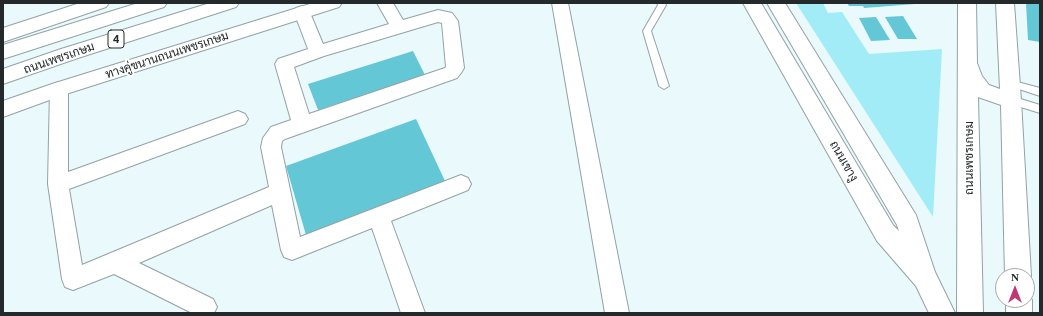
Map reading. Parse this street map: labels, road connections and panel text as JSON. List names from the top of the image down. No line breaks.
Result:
{"streets":{"main road":["4","ทางคู่ขนานถนนเพชรเกษม","ถนนเพชรเกษม","ถนนเขางู"]},"north":"top"}
